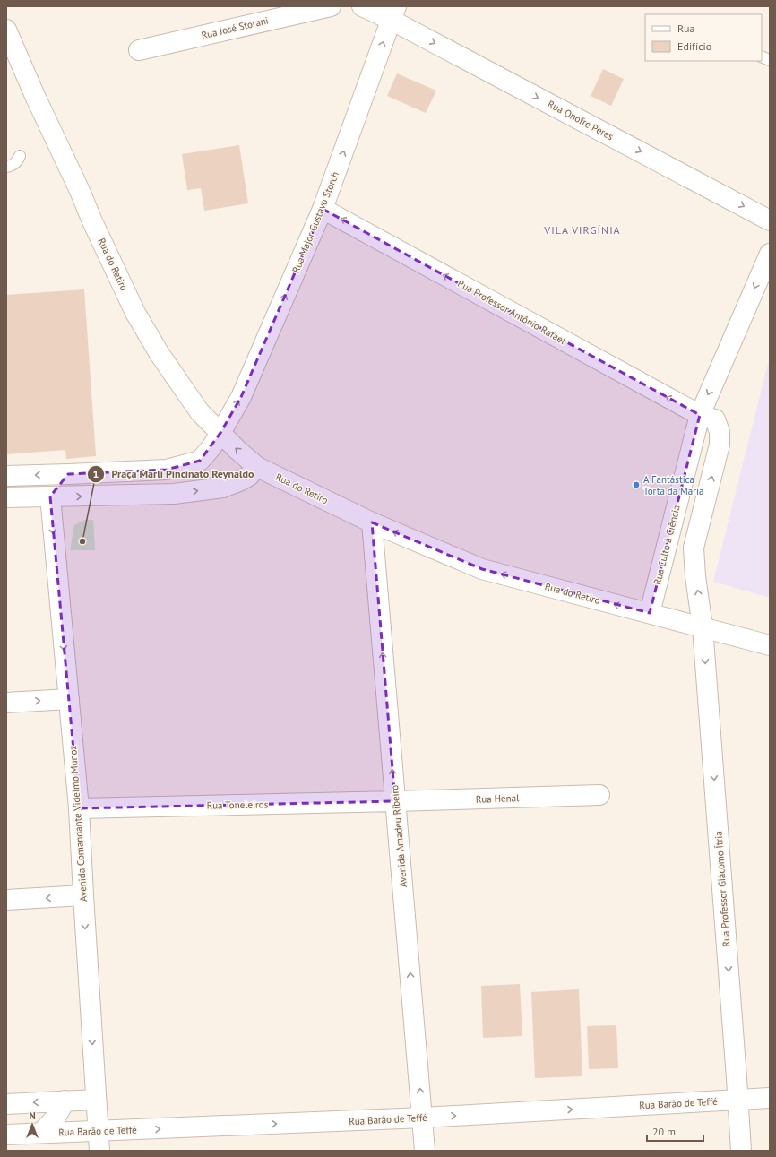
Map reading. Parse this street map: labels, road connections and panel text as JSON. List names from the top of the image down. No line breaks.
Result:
{"streets":{"street":["Rua José Storani","Rua Onofre Peres","Rua Major Gustavo Storch","Rua do Retiro","Rua Professor Antônio Rafael","Rua Culto à Ciência","Rua Henal","Rua Toneleiros","Avenida Comandante Videlmo Munoz","Avenida Amadeu Ribeiro","Rua Professor Giácomo Ítria","Rua Barão de Teffé"]},"crossings":[["Rua Onofre Peres","Rua Major Gustavo Storch"],["Rua Major Gustavo Storch","Rua do Retiro"],["Rua Major Gustavo Storch","Rua Professor Antônio Rafael"],["Rua do Retiro","Rua Culto à Ciência"],["Rua do Retiro","Avenida Amadeu Ribeiro"],["Rua do Retiro","Rua Professor Giácomo Ítria"],["Rua Professor Antônio Rafael","Rua Culto à Ciência"],["Rua Henal","Rua Toneleiros"],["Rua Henal","Avenida Amadeu Ribeiro"],["Rua Toneleiros","Avenida Comandante Videlmo Munoz"],["Rua Toneleiros","Avenida Amadeu Ribeiro"],["Avenida Comandante Videlmo Munoz","Rua Barão de Teffé"],["Avenida Amadeu Ribeiro","Rua Barão de Teffé"],["Rua Professor Giácomo Ítria","Rua Barão de Teffé"]],"one_way":["Rua Onofre Peres","Rua Major Gustavo Storch","Rua Professor Antônio Rafael","Rua Culto à Ciência","Avenida Comandante Videlmo Munoz","Avenida Amadeu Ribeiro","Rua Professor Giácomo Ítria","Rua Barão de Teffé"],"districts":["VILA VIRGÍNIA"],"places":["A Fantástica Torta da Maria","Praça Marli Pincinato Reynaldo"],"legend":["Rua","Edifício"],"scale_bar":"20 m","north":"top"}
